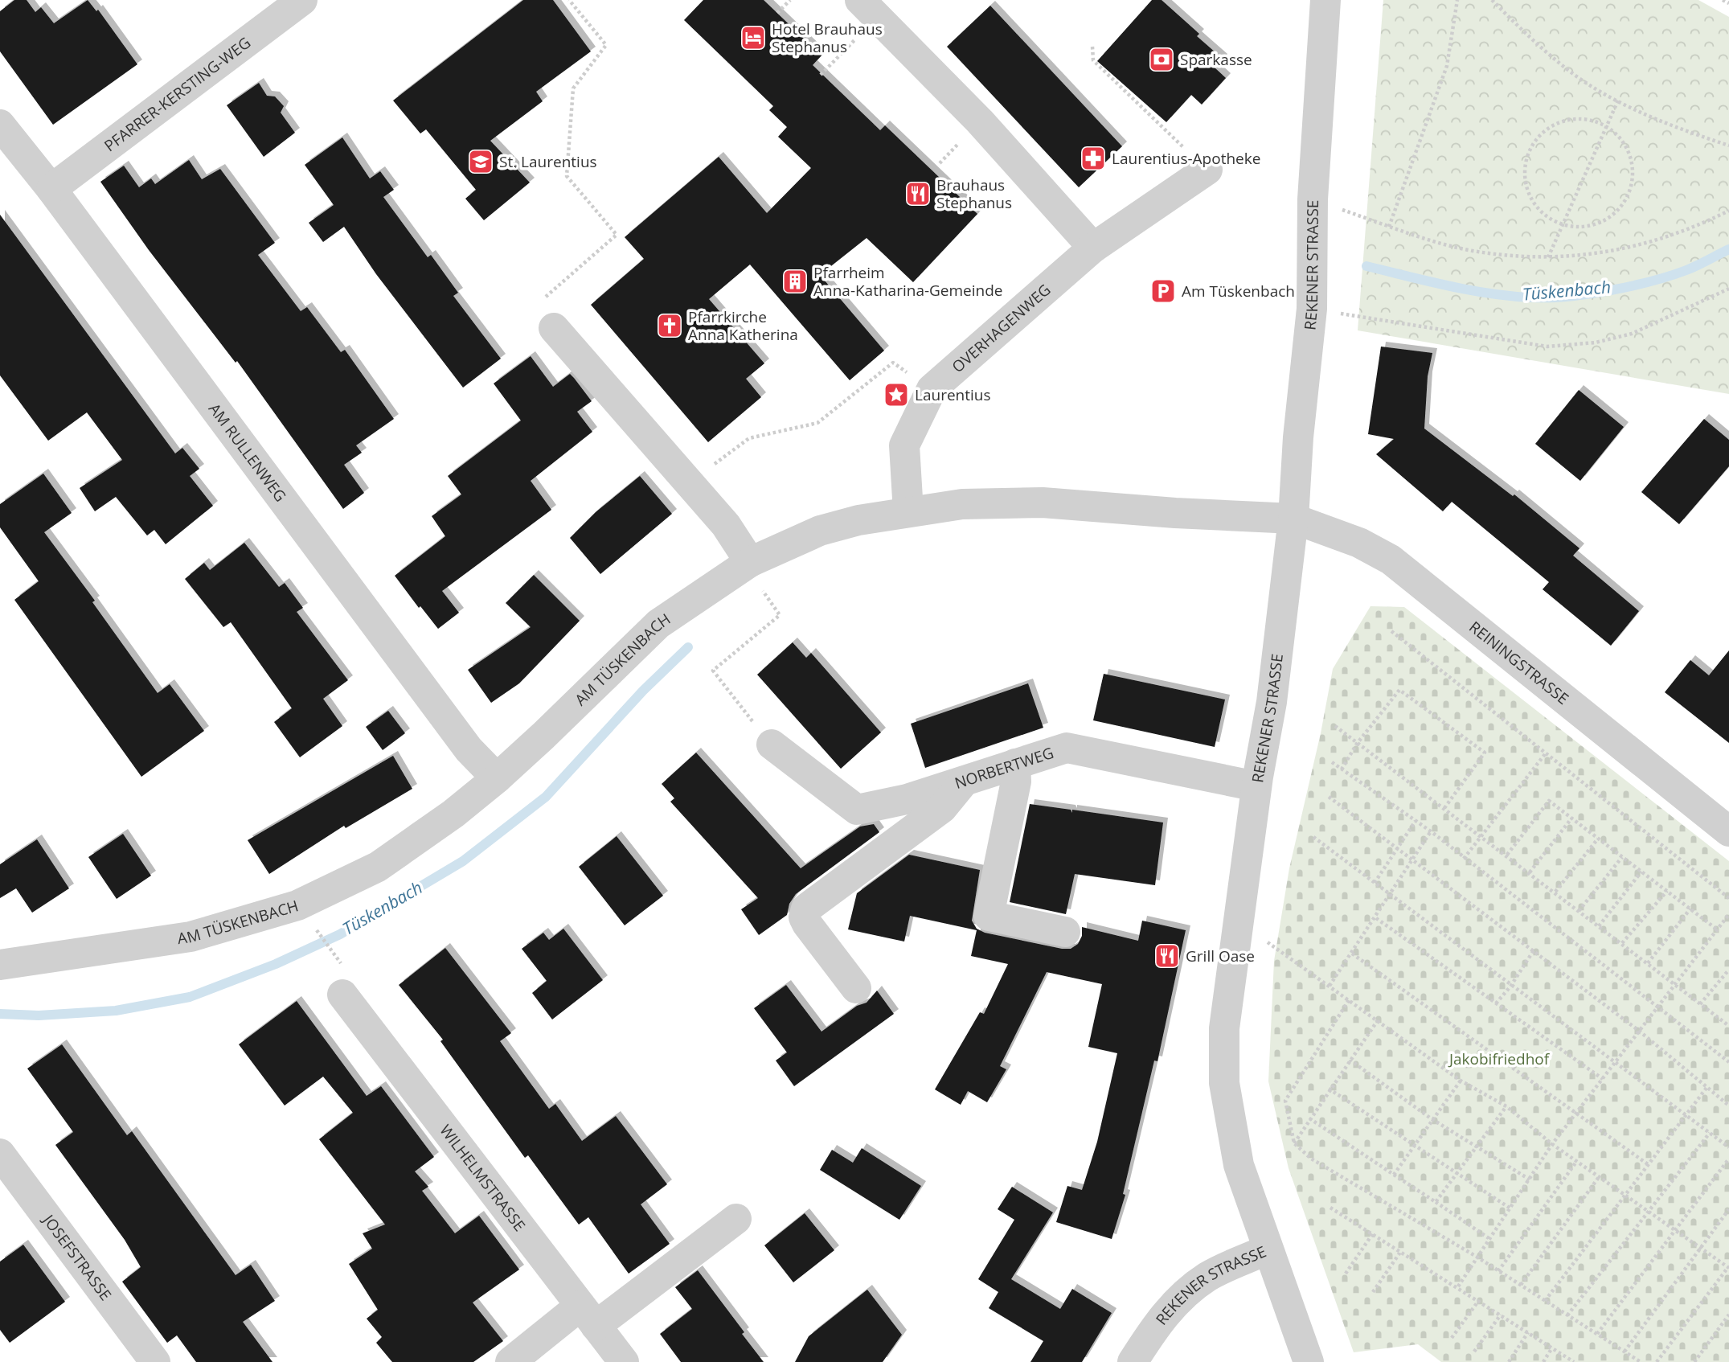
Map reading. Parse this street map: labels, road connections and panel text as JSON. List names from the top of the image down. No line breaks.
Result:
{"streets":{"street":["PFARRER-KERSTING-WEG","REKENER STRASSE","OVERHAGENWEG","AM RULLENWEG","AM TÜSKENBACH","REININGSTRASSE","NORBERTWEG","WILHELMSTRASSE","JOSEFSTRASSE"]},"crossings":[["PFARRER-KERSTING-WEG","AM RULLENWEG"],["REKENER STRASSE","AM TÜSKENBACH"],["REKENER STRASSE","REININGSTRASSE"],["REKENER STRASSE","NORBERTWEG"],["OVERHAGENWEG","AM TÜSKENBACH"],["AM RULLENWEG","AM TÜSKENBACH"],["AM TÜSKENBACH","REININGSTRASSE"]],"water":["Tüskenbach"],"parks":["Jakobifriedhof"],"places":{"hotel":["Hotel Brauhaus Stephanus"],"bank":["Sparkasse"],"pharmacy":["Laurentius-Apotheke"],"school or university":["St. Laurentius"],"restaurant":["Brauhaus Stephanus","Grill Oase"],"building":["Pfarrheim Anna-Katharina-Gemeinde"],"parking":["Am Tüskenbach"],"church":["Pfarrkirche Anna Katherina"],"place":["Laurentius"]}}
